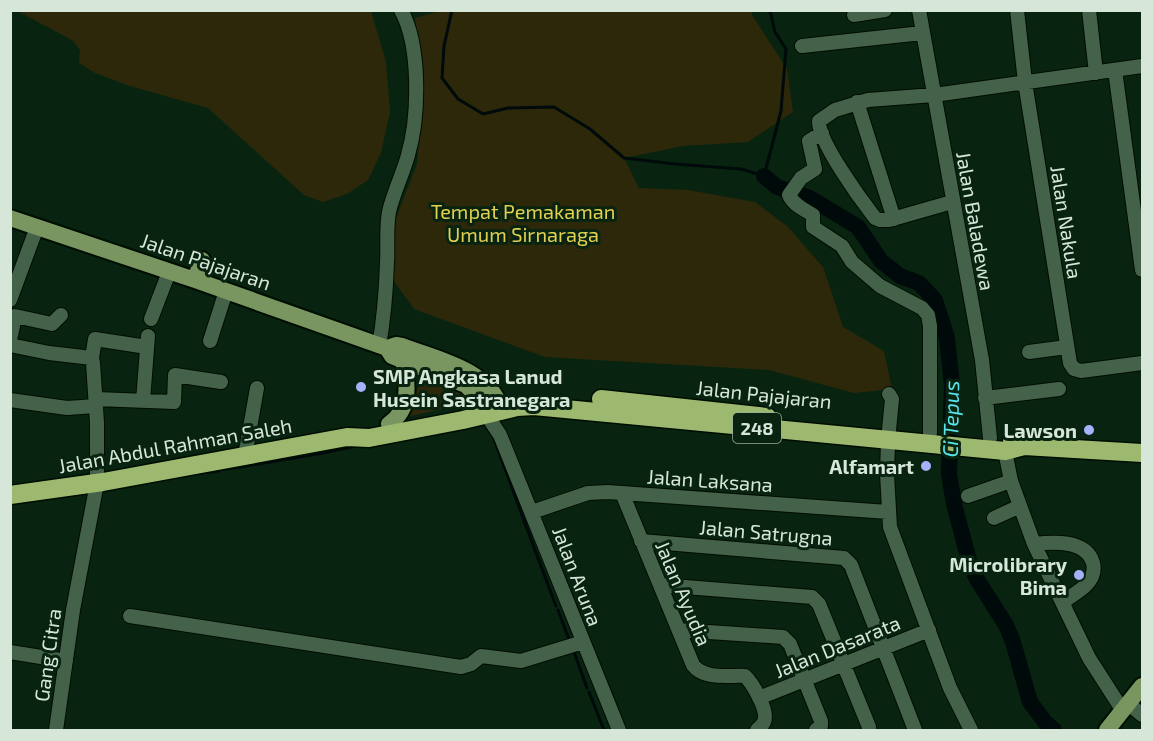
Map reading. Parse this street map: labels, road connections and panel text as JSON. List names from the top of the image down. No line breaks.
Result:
{"streets":{"highway":["Jalan Pajajaran","248","Jalan Abdul Rahman Saleh"],"street":["Jalan Baladewa","Jalan Nakula","Jalan Laksana","Jalan Satrugna","Jalan Aruna","Jalan Ayudia","Jalan Dasarata","Gang Citra"]},"crossings":[["Jalan Baladewa","Jalan Pajajaran"],["Jalan Pajajaran","Jalan Abdul Rahman Saleh"],["Jalan Pajajaran","Jalan Aruna"],["Jalan Abdul Rahman Saleh","Jalan Aruna"],["Jalan Abdul Rahman Saleh","Gang Citra"],["Jalan Laksana","Jalan Aruna"],["Jalan Laksana","Jalan Ayudia"],["Jalan Satrugna","Jalan Ayudia"],["Jalan Satrugna","Jalan Dasarata"],["Jalan Ayudia","Jalan Dasarata"]],"water":["Ci Tepus"],"parks":["Tempat Pemakaman Umum Sirnaraga"],"places":["SMP Angkasa Lanud Husein Sastranegara","Lawson","Alfamart","Microlibrary Bima"]}
